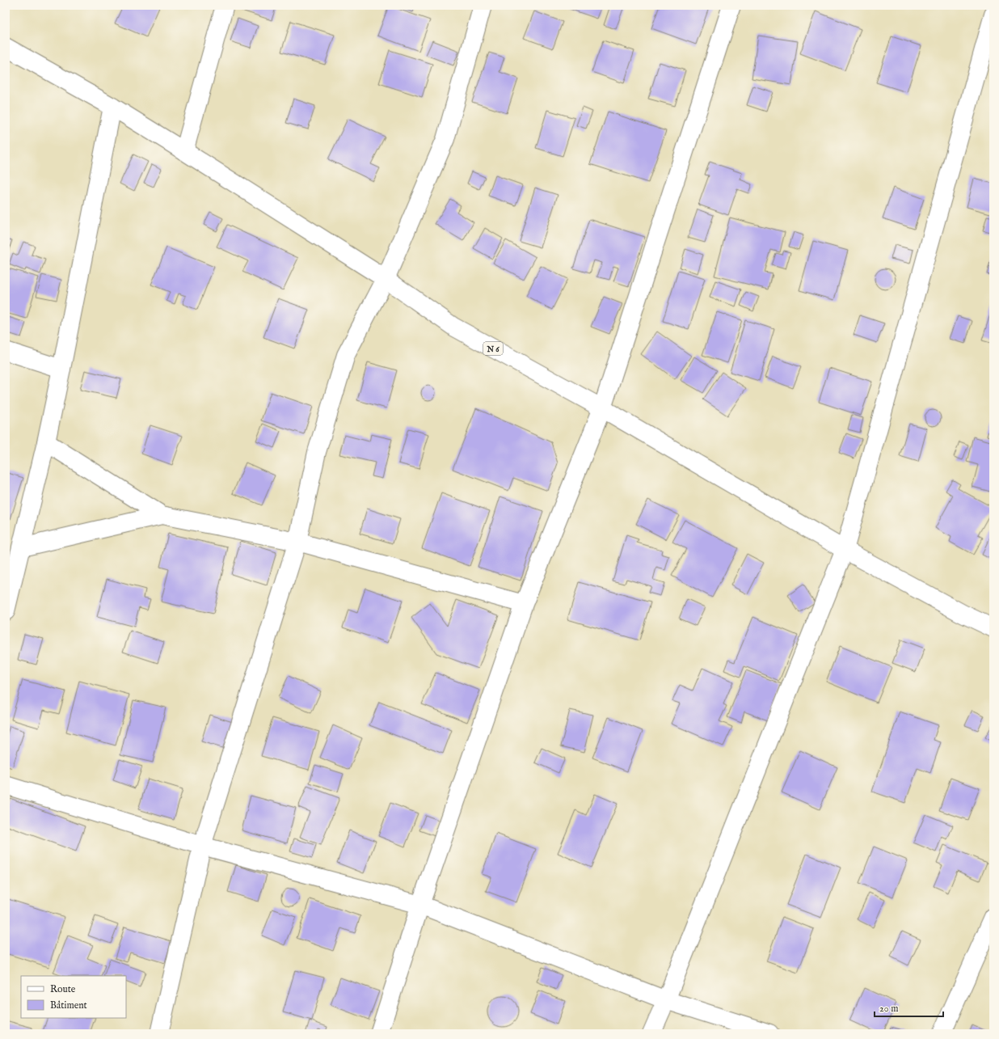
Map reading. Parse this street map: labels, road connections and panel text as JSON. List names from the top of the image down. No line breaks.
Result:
{"streets":{"street":["N 6"]},"legend":["Route","Bâtiment"],"scale_bar":"20 m"}
